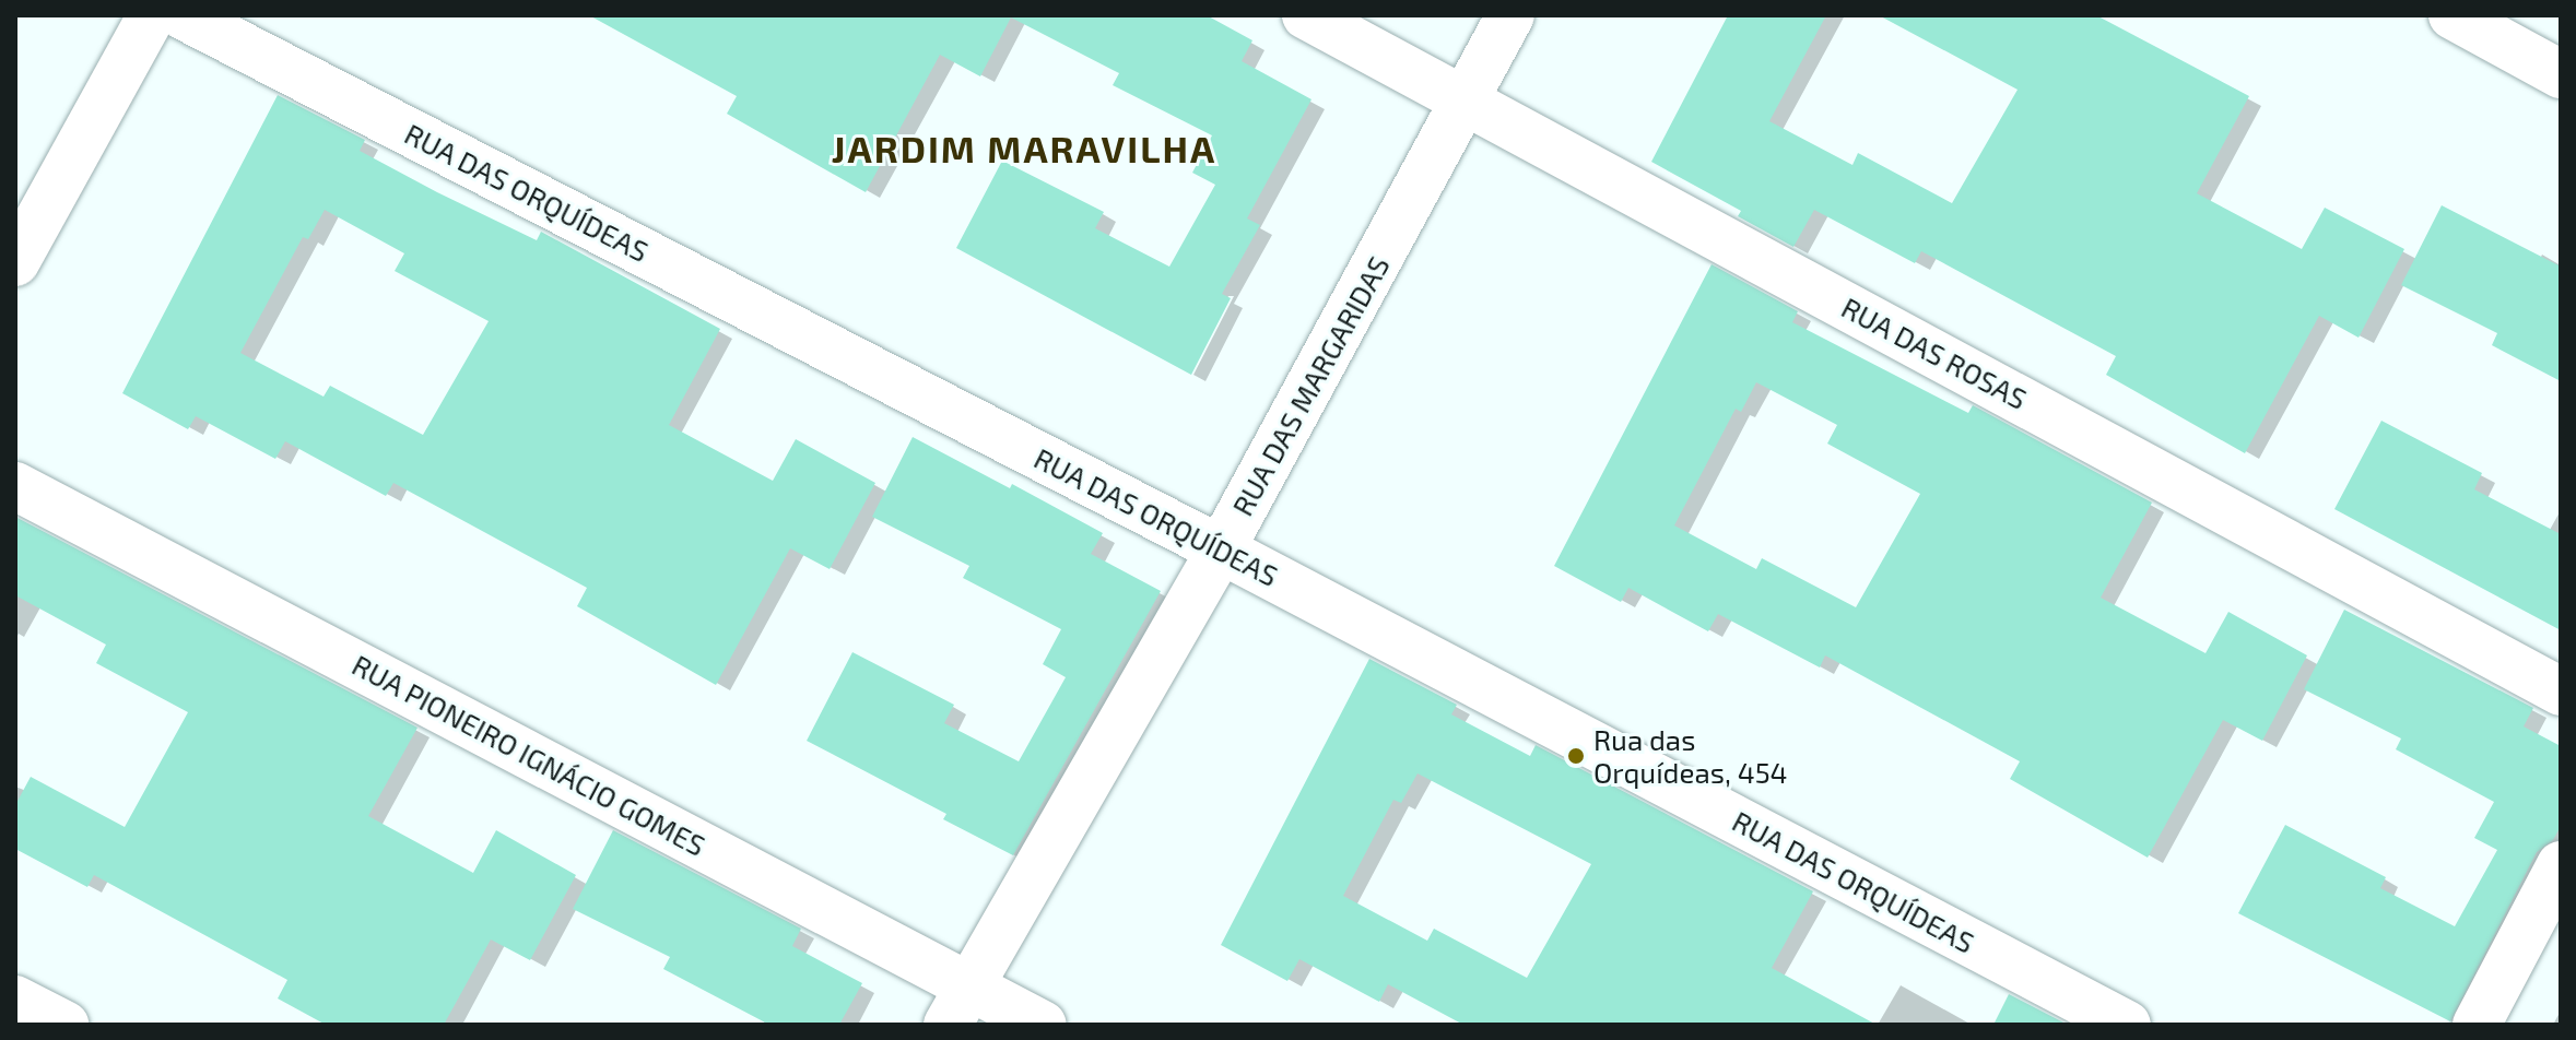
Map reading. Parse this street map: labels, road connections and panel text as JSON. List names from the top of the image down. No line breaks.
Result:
{"streets":{"street":["RUA DAS ORQUÍDEAS","RUA DAS ROSAS","RUA DAS MARGARIDAS","RUA PIONEIRO IGNÁCIO GOMES"]},"crossings":[["RUA DAS ORQUÍDEAS","RUA DAS MARGARIDAS"],["RUA DAS ROSAS","RUA DAS MARGARIDAS"],["RUA DAS MARGARIDAS","RUA PIONEIRO IGNÁCIO GOMES"]],"districts":["JARDIM MARAVILHA"],"places":["Rua das Orquídeas, 454"]}
